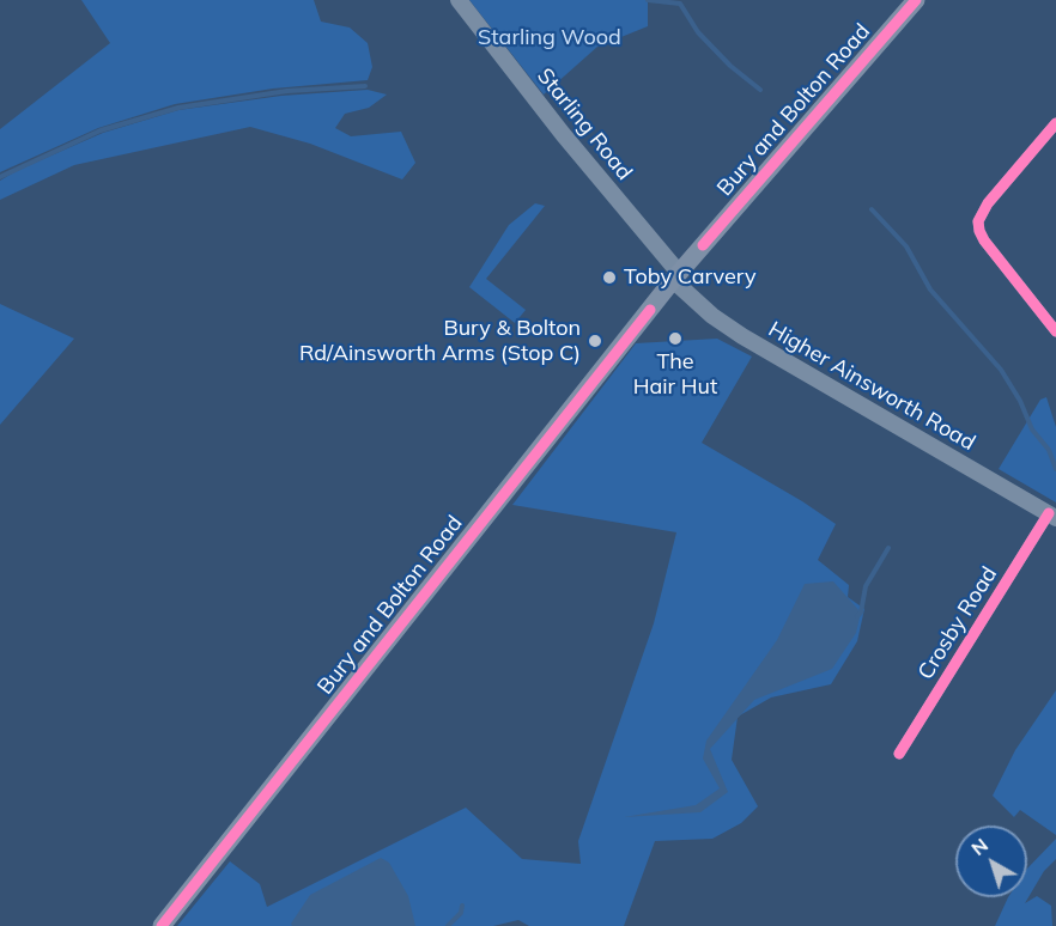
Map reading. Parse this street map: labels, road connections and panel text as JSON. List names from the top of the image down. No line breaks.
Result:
{"streets":{"highway":["Bury and Bolton Road"],"main road":["Starling Road","Higher Ainsworth Road"],"street":["Crosby Road"]},"crossings":[["Bury and Bolton Road","Starling Road"],["Bury and Bolton Road","Higher Ainsworth Road"],["Starling Road","Higher Ainsworth Road"],["Higher Ainsworth Road","Crosby Road"]],"parks":["Starling Wood"],"places":["Toby Carvery","The Hair Hut","Bury & Bolton Rd/Ainsworth Arms (Stop C)"],"north":"top left"}
